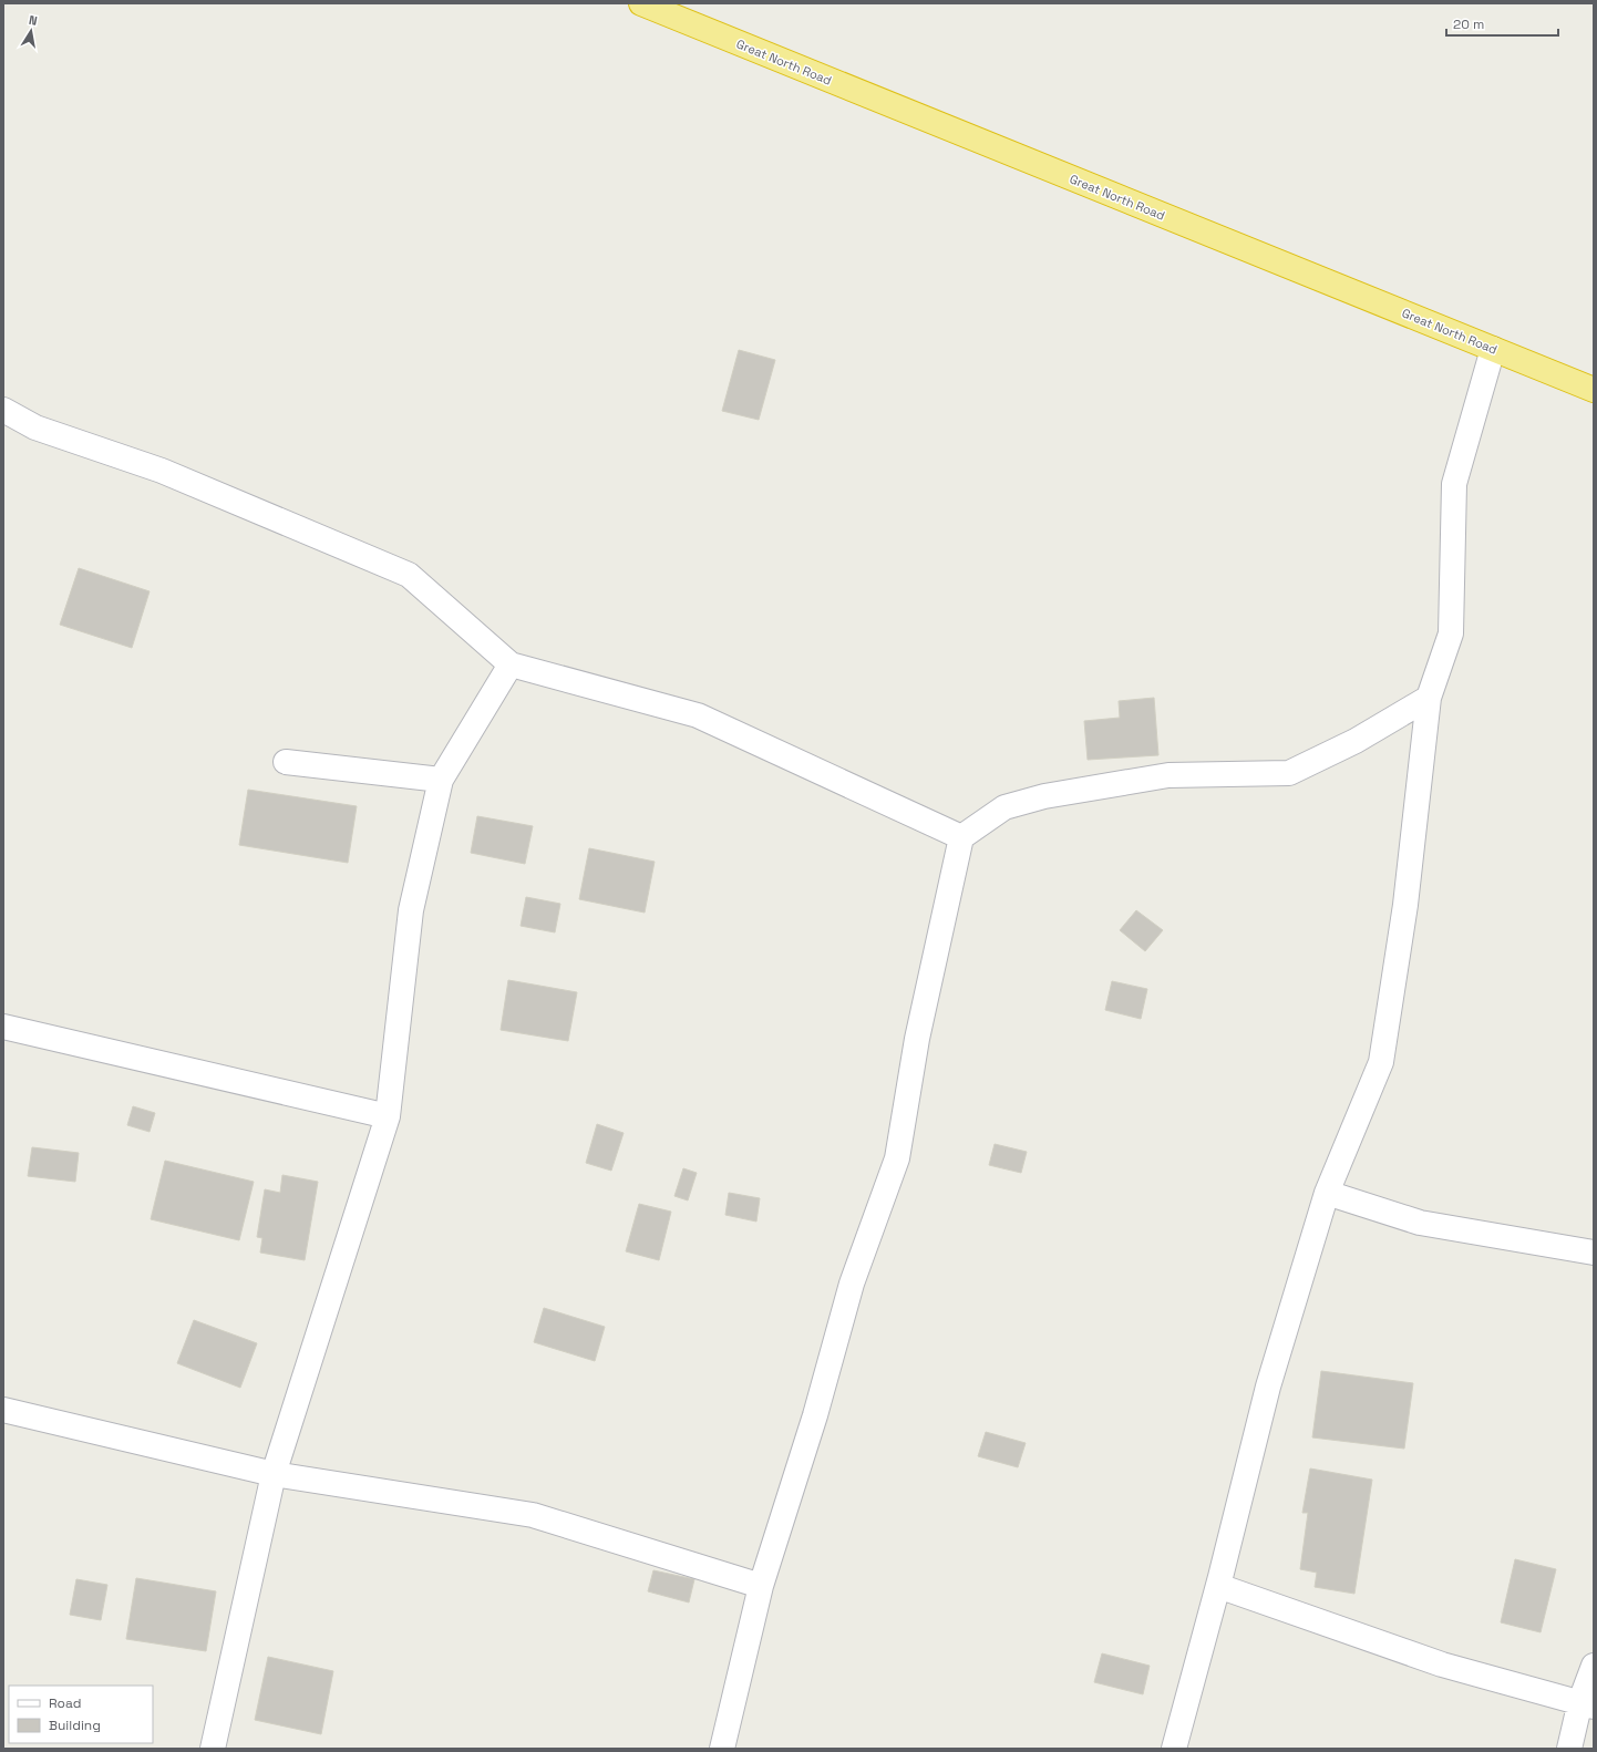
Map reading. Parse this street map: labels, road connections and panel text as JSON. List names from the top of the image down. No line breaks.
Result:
{"streets":{"highway":["Great North Road"]},"legend":["Road","Building"],"scale_bar":"20 m","north":"top"}
